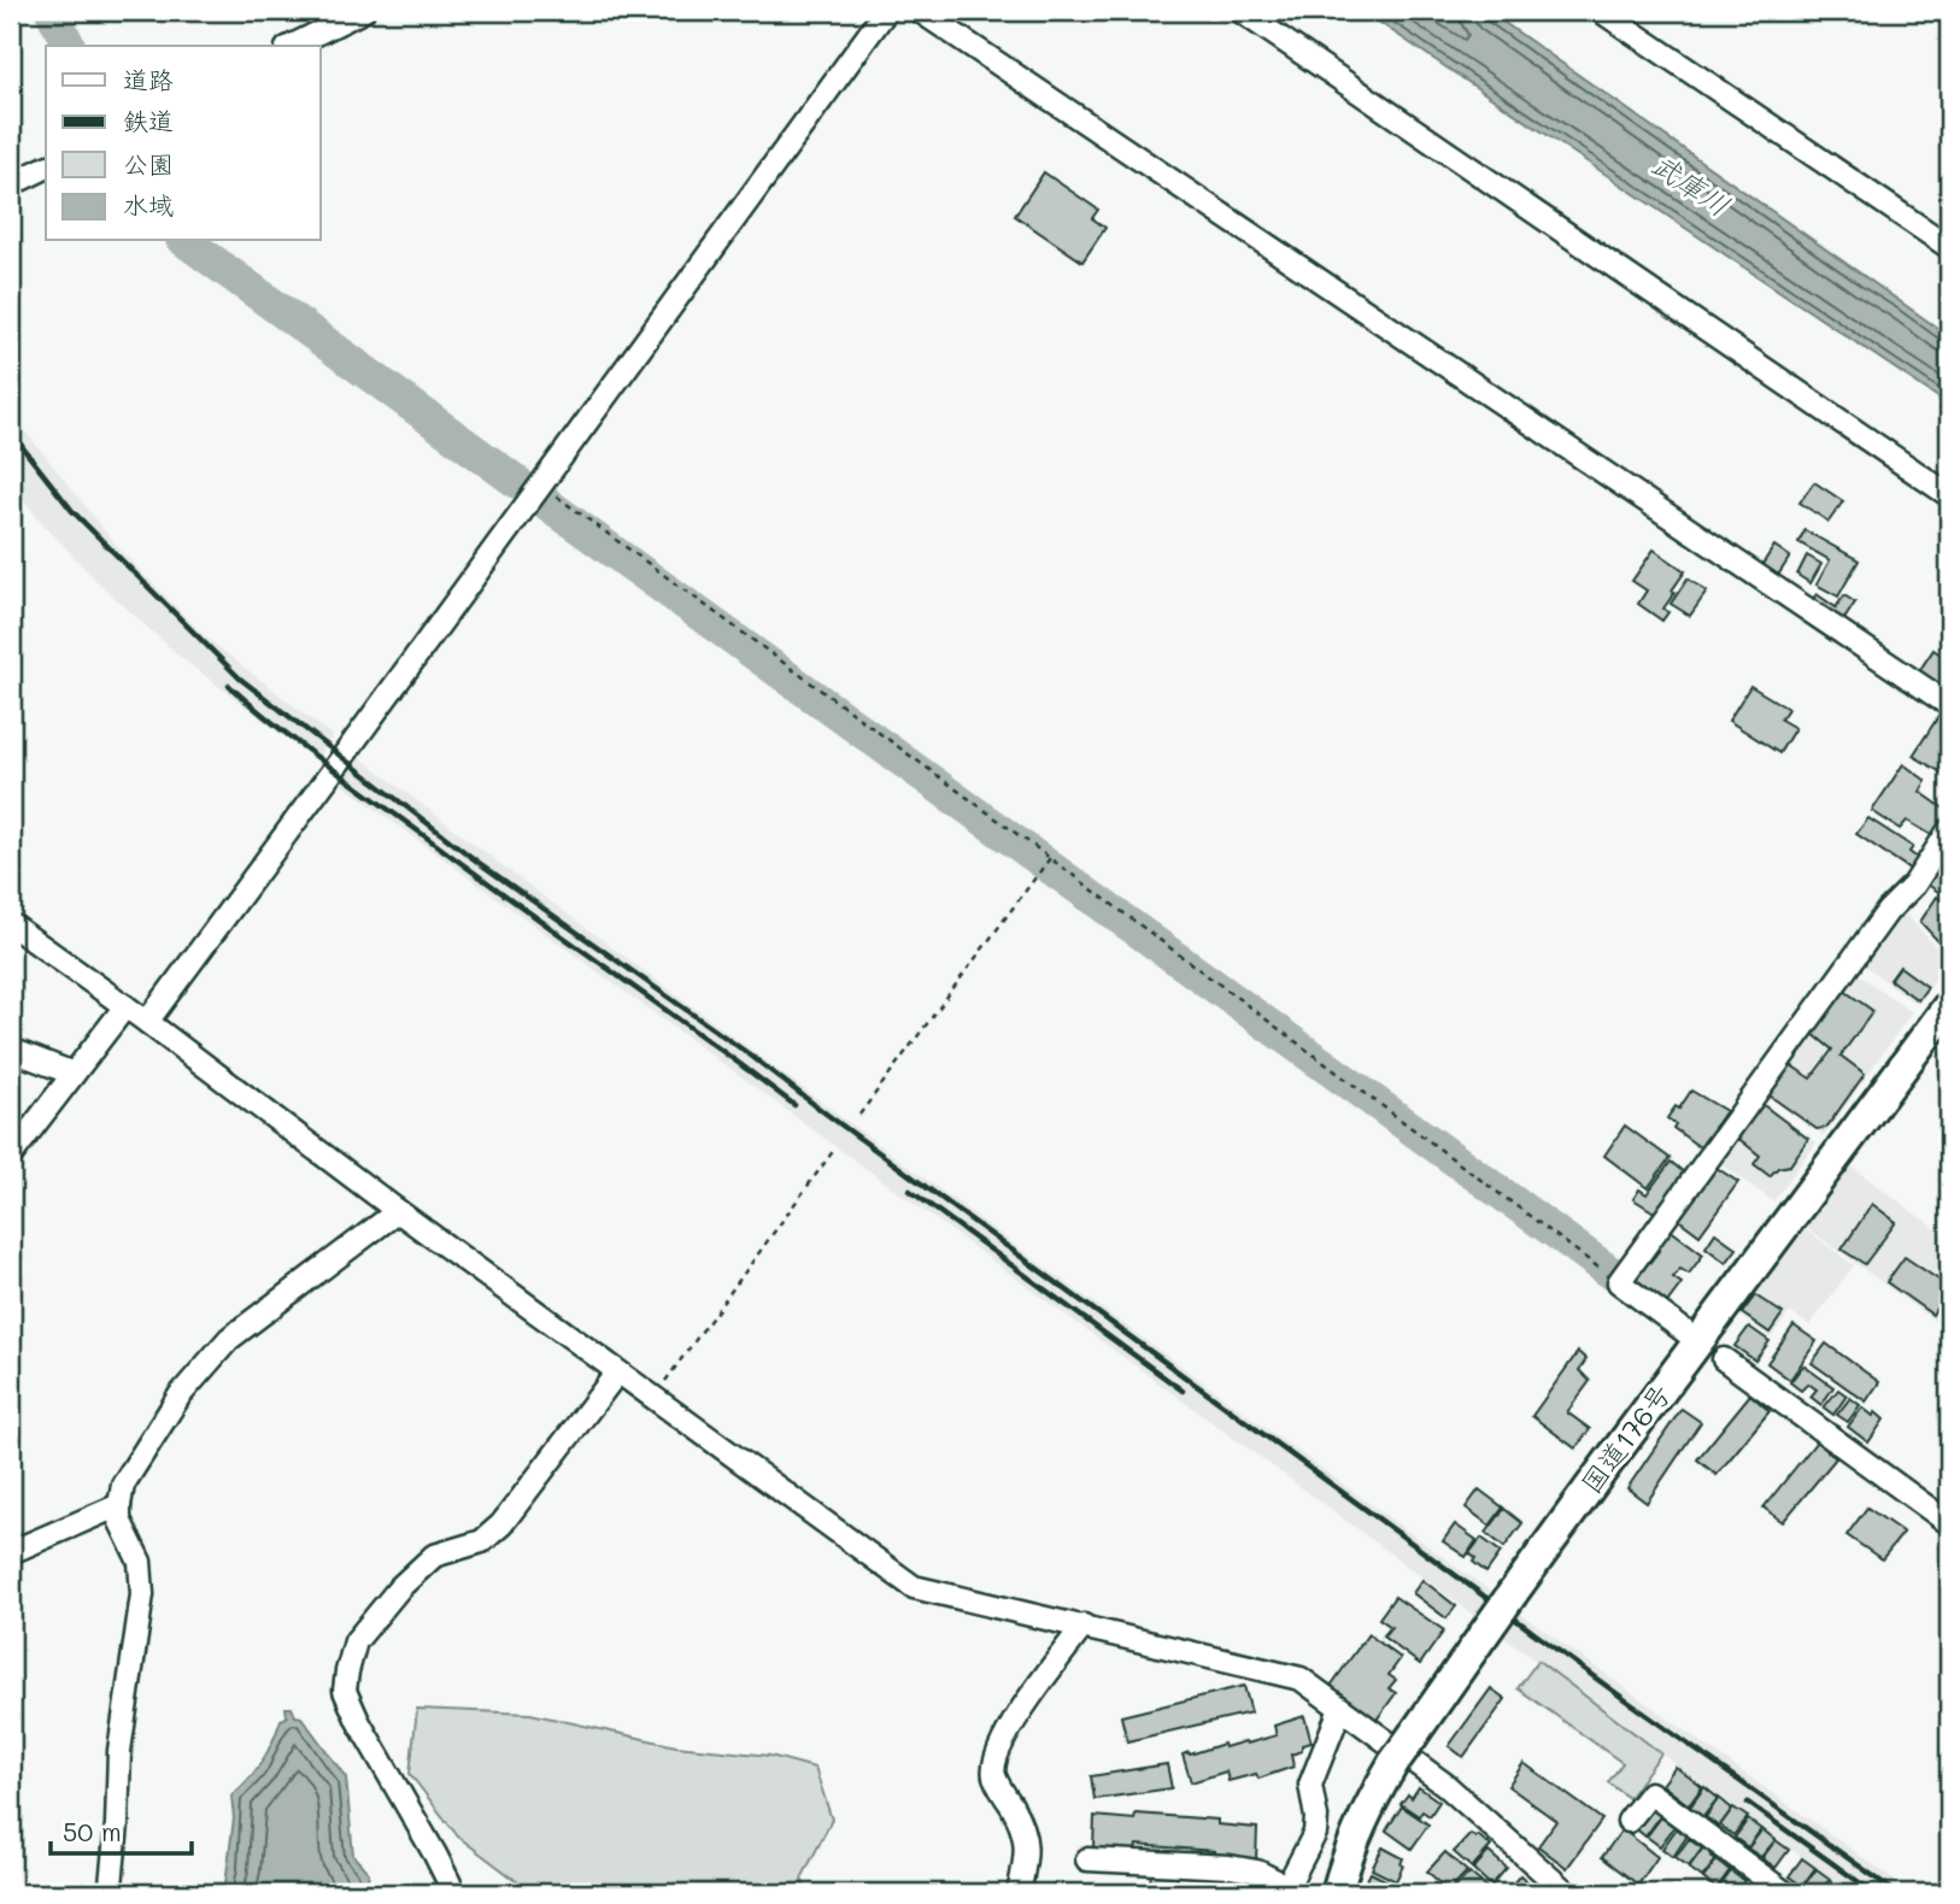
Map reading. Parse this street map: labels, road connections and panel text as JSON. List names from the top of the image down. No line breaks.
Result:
{"streets":{"highway":["国道176号"]},"water":["武庫川"],"legend":["道路","鉄道","公園","水域"],"scale_bar":"50 m"}
